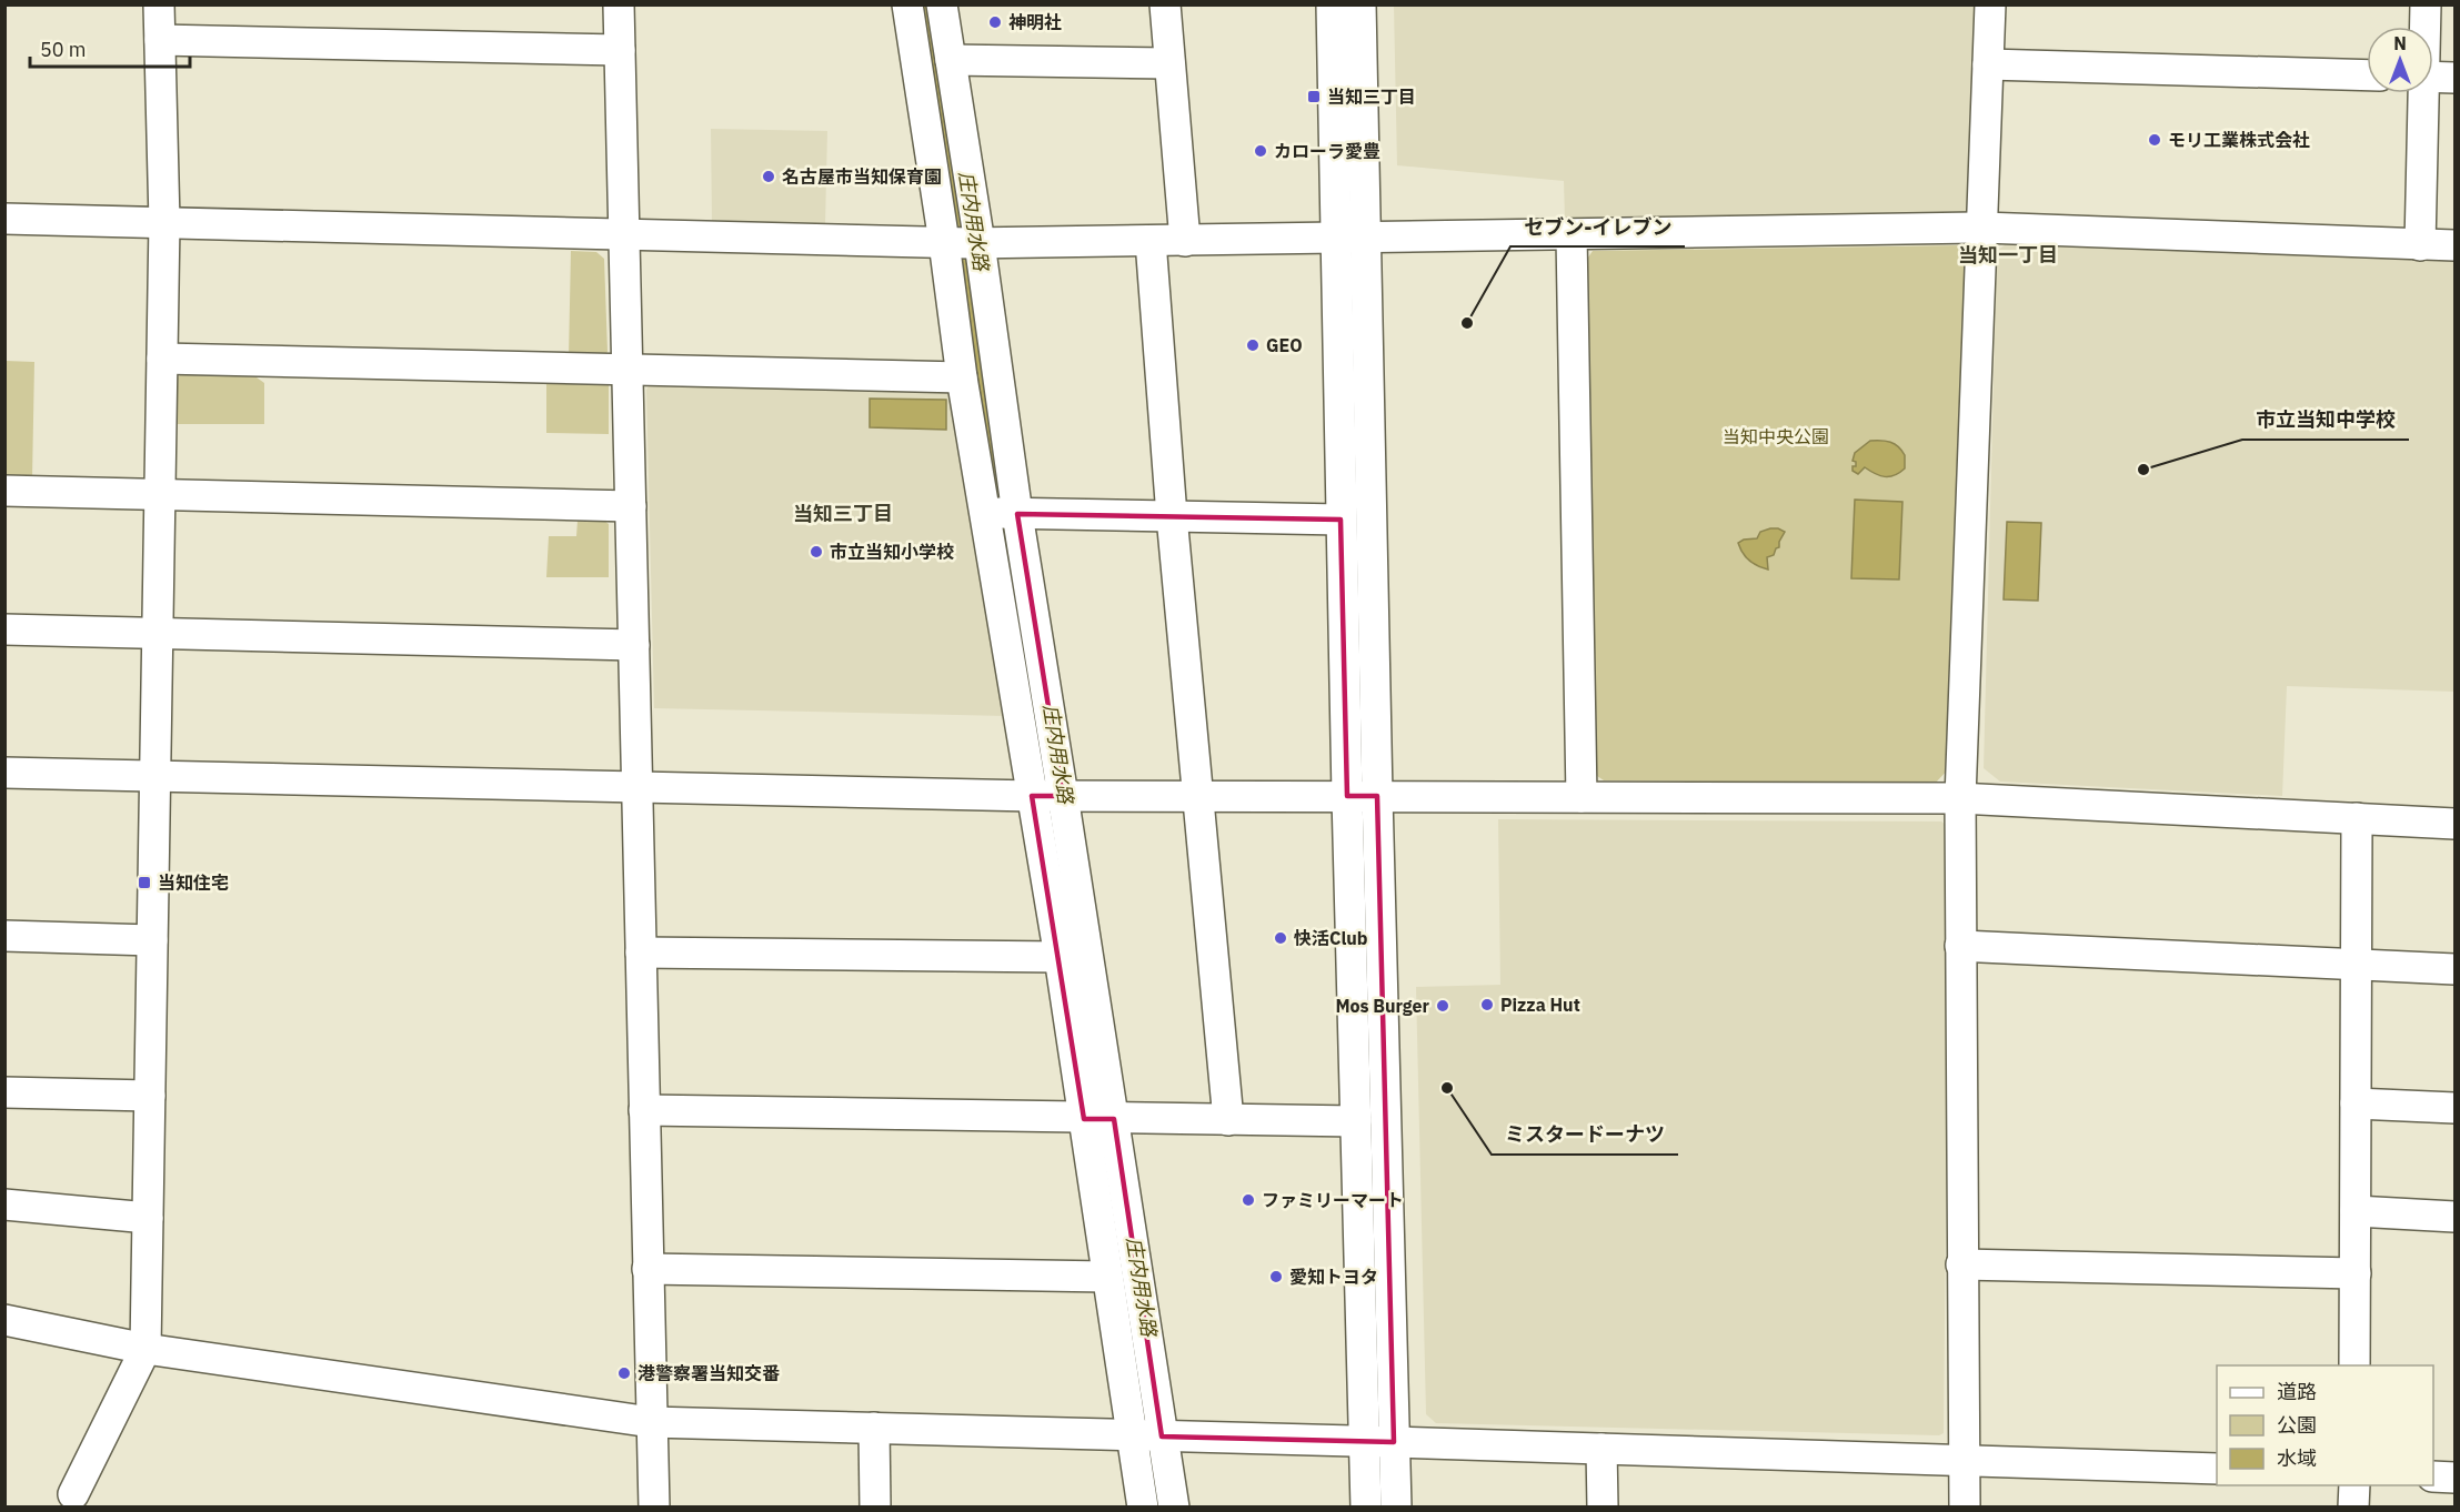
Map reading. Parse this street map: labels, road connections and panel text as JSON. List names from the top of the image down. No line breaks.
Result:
{"districts":["当知一丁目","当知三丁目"],"water":["庄内用水路"],"parks":["当知中央公園"],"places":{"other":["神明社","モリ工業株式会社","カローラ愛豊","名古屋市当知保育園","セブン-イレブン","GEO","市立当知中学校","市立当知小学校","快活Club","Pizza Hut","Mos Burger","ミスタードーナツ","ファミリーマート","愛知トヨタ","港警察署当知交番"],"transit":["当知三丁目","当知住宅"]},"legend":["道路","公園","水域"],"scale_bar":"50 m","north":"top"}
